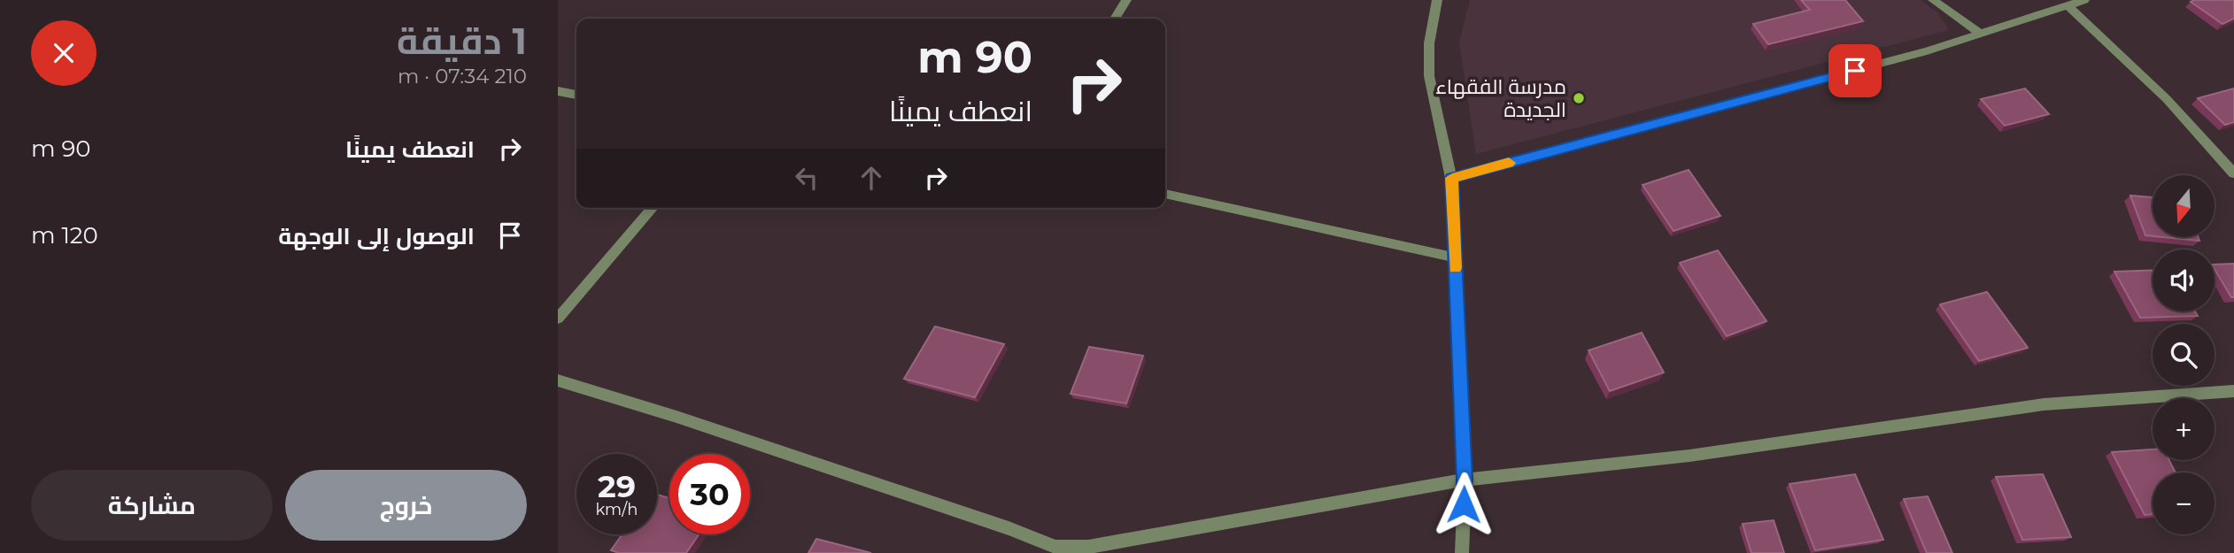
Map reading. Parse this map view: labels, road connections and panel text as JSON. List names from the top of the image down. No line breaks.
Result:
{"places":["مدرسة الفقهاء الجديدة"],"north":"bottom","page":{"heading":["1 دقيقة","210 m · 07:34"],"turn":["90 m","انعطف يمينًا"],"list":[{"name":"انعطف يمينًا","value":"90 m"},{"name":"الوصول إلى الوجهة","value":"120 m"}],"map_buttons":["+","−"],"speed":"29 km/h","limit":"30","buttons":["خروج","مشاركة"]}}
